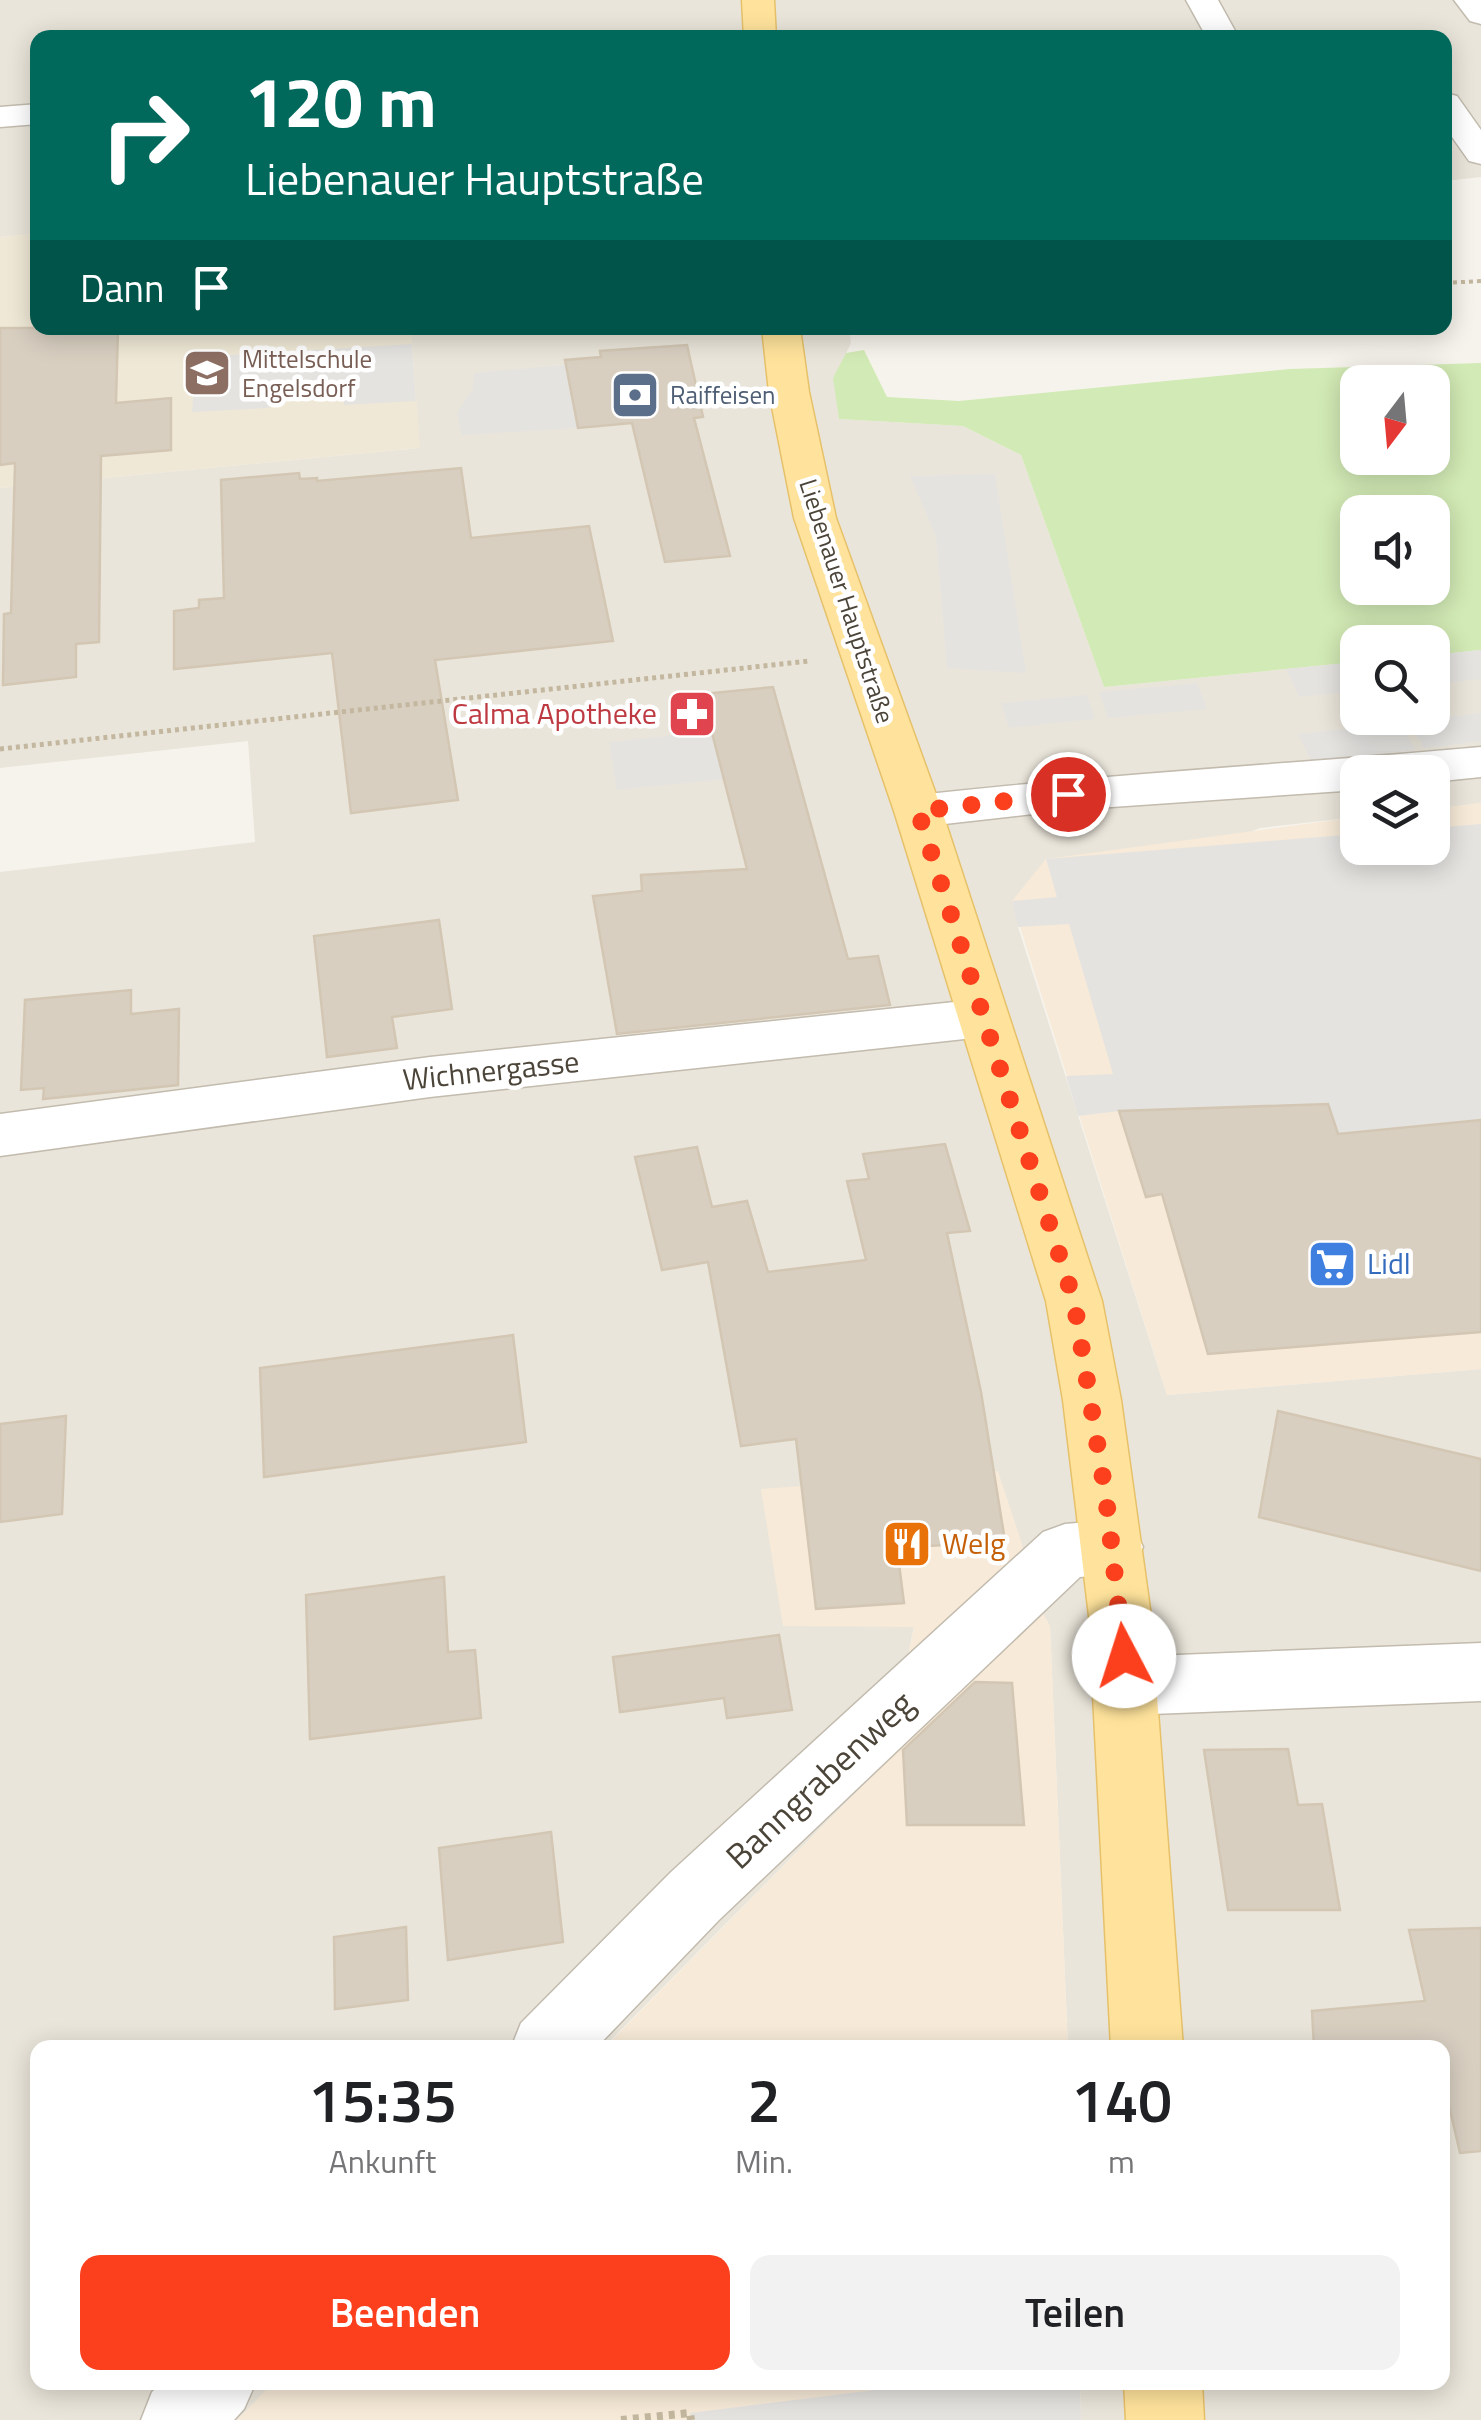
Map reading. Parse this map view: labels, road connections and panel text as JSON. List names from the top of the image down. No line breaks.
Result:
{"streets":{"main road":["Liebenauer Hauptstraße"],"street":["Wichnergasse","Banngrabenweg"]},"crossings":[["Liebenauer Hauptstraße","Wichnergasse"],["Liebenauer Hauptstraße","Banngrabenweg"]],"places":{"school or university":["Mittelschule Engelsdorf"],"bank":["Raiffeisen"],"pharmacy":["Calma Apotheke"],"supermarket":["Lidl"],"restaurant":["Welg"]},"north":"bottom","page":{"turn":["120 m","Liebenauer Hauptstraße"],"then":"Dann","eta":["15:35","Ankunft","2","Min.","140","m"],"buttons":["Beenden","Teilen"]}}
